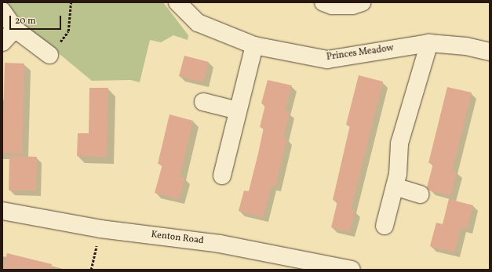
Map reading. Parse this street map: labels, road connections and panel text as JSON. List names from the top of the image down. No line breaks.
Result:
{"streets":{"street":["Princes Meadow","Kenton Road"]},"scale_bar":"20 m"}
